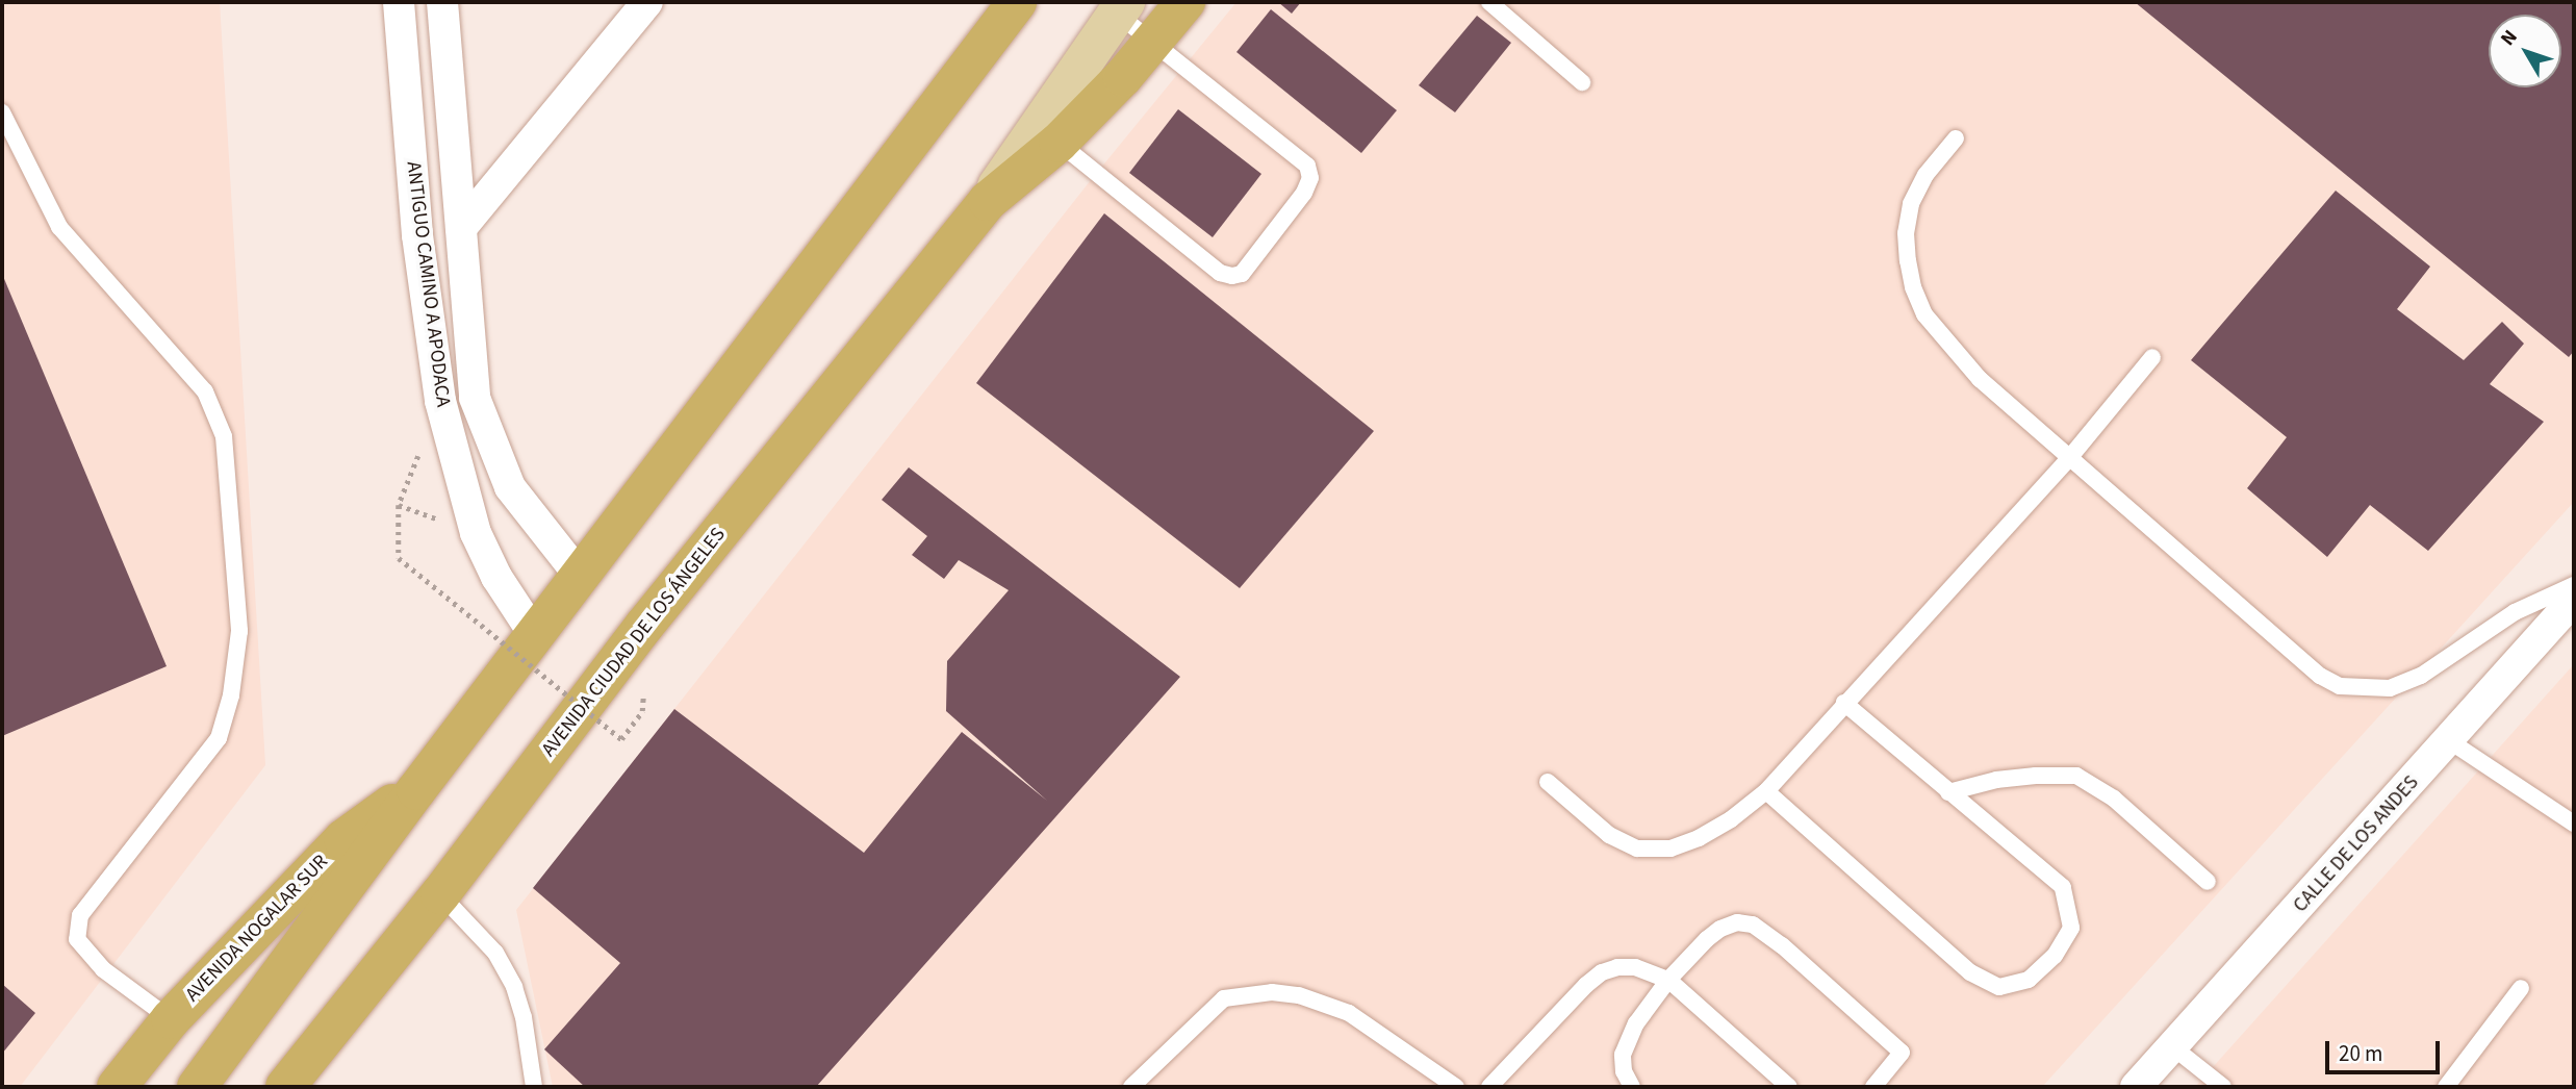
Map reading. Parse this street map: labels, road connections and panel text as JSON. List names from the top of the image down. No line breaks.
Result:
{"streets":{"highway":["AVENIDA CIUDAD DE LOS ÁNGELES","AVENIDA NOGALAR SUR"],"street":["ANTIGUO CAMINO A APODACA","CALLE DE LOS ANDES"]},"scale_bar":"20 m","north":"top left"}
